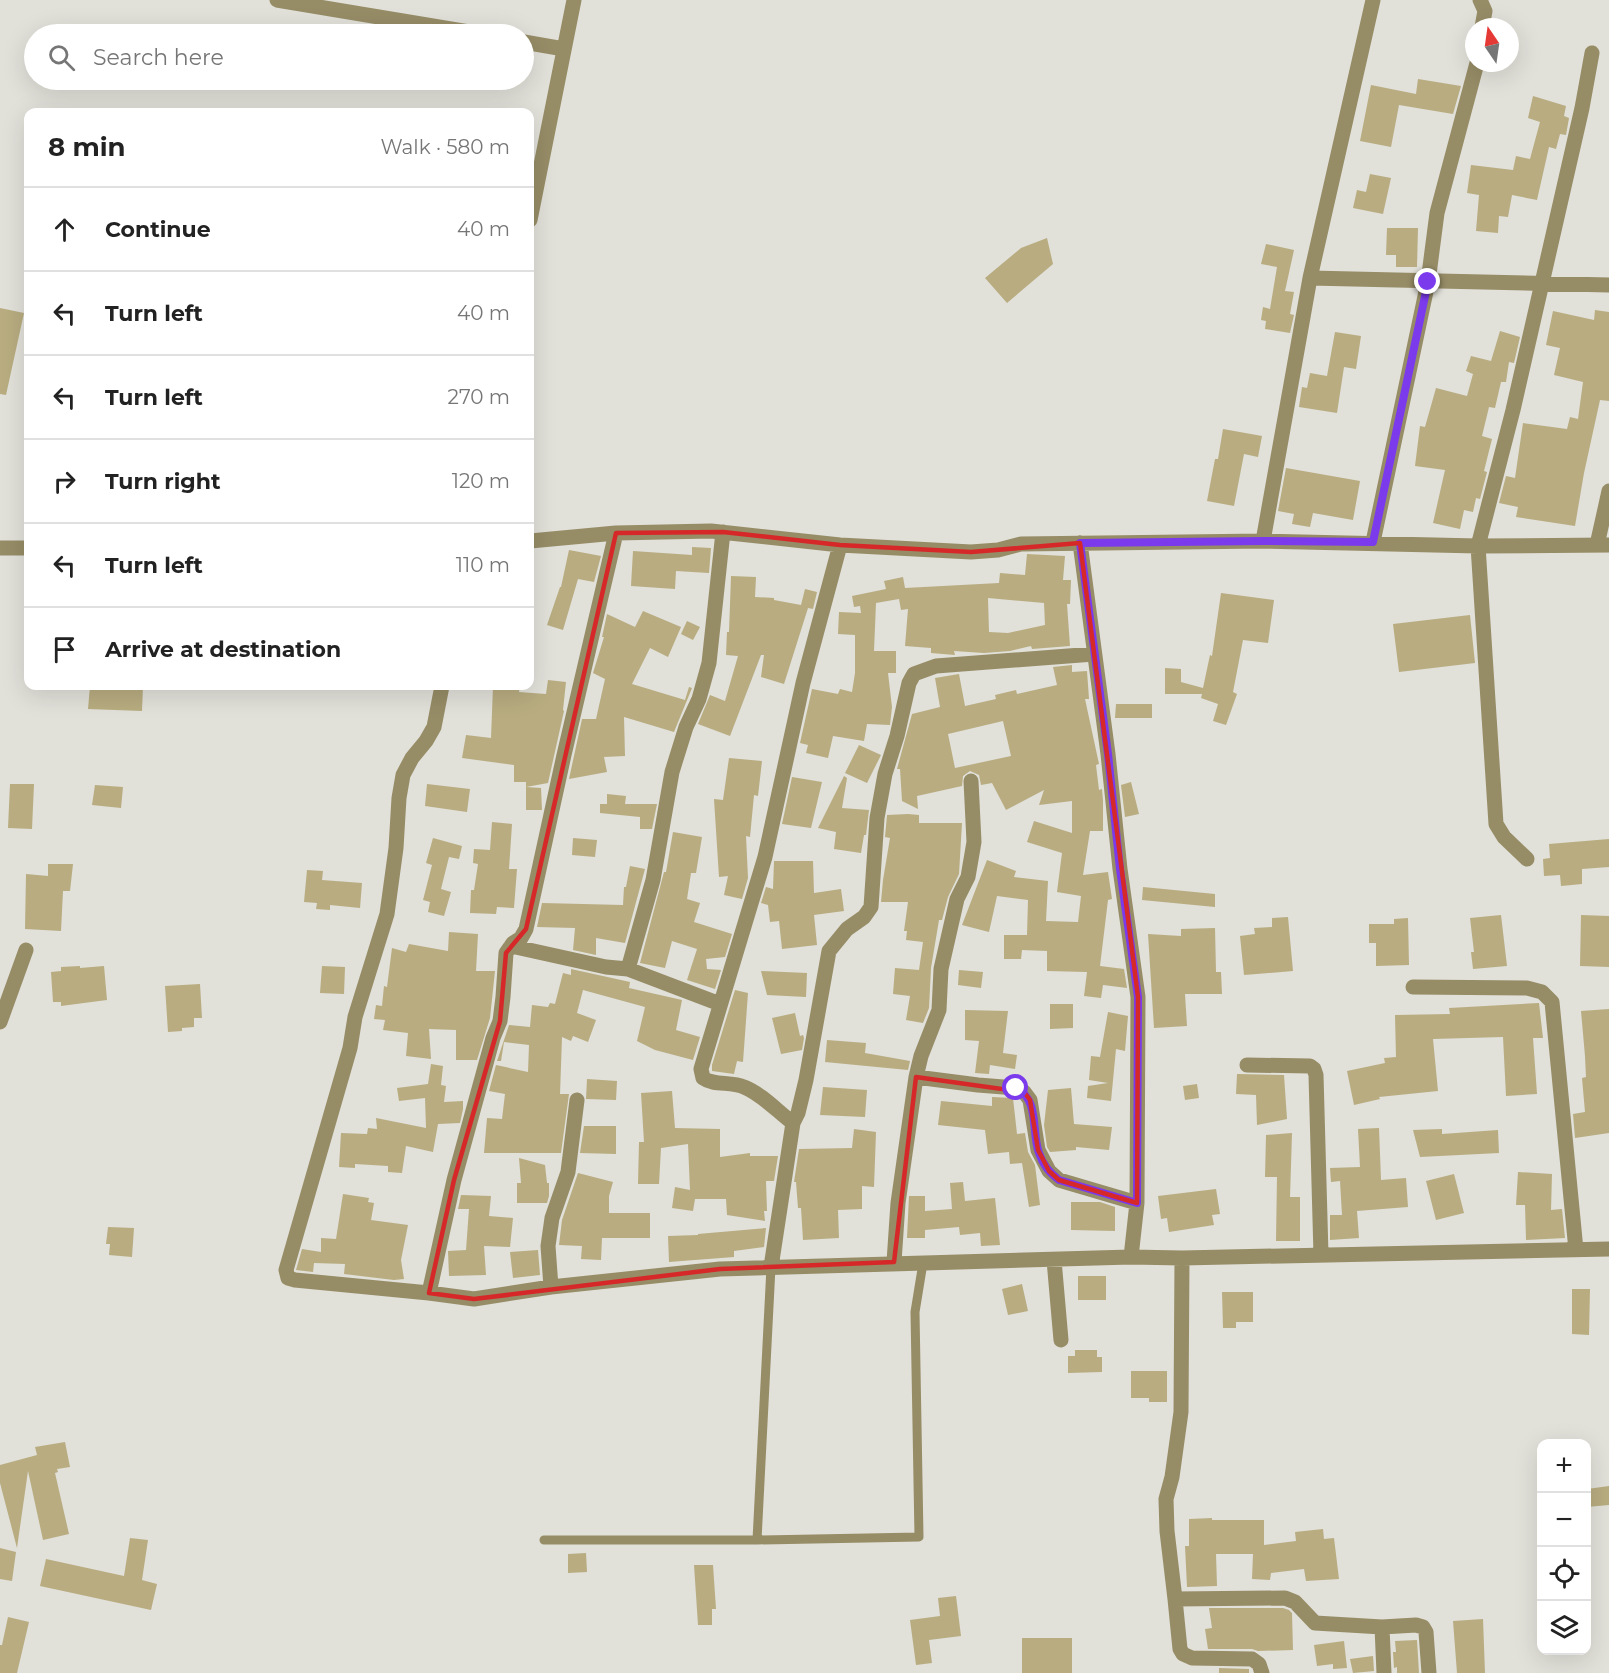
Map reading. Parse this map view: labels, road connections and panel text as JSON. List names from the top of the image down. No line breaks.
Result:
{"north":"top","page":{"search":"Search here","heading":["8 min","Walk · 580 m"],"list":[["Continue","40 m"],["Turn left","40 m"],["Turn left","270 m"],["Turn right","120 m"],["Turn left","110 m"],"Arrive at destination"],"map_buttons":["+","−"]}}
